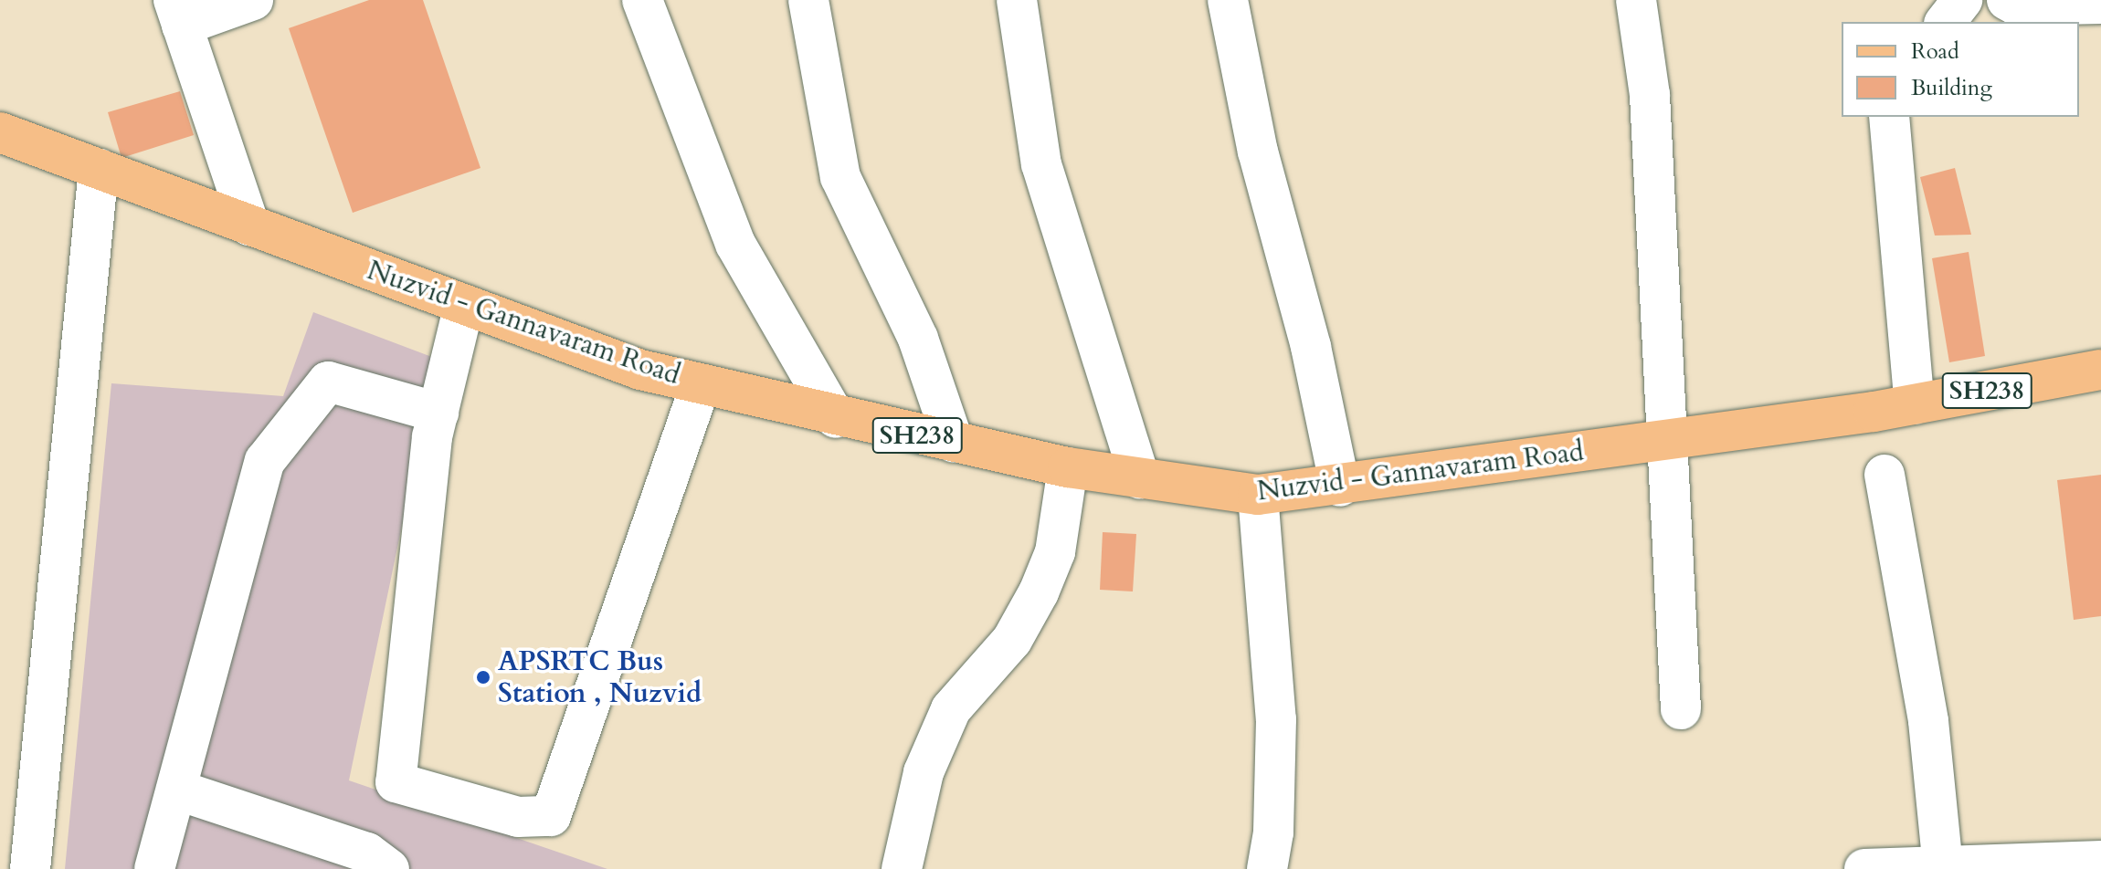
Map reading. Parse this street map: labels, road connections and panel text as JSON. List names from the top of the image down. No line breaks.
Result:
{"streets":{"main road":["Nuzvid - Gannavaram Road","SH238"]},"places":["APSRTC Bus Station , Nuzvid"],"legend":["Road","Building"]}
